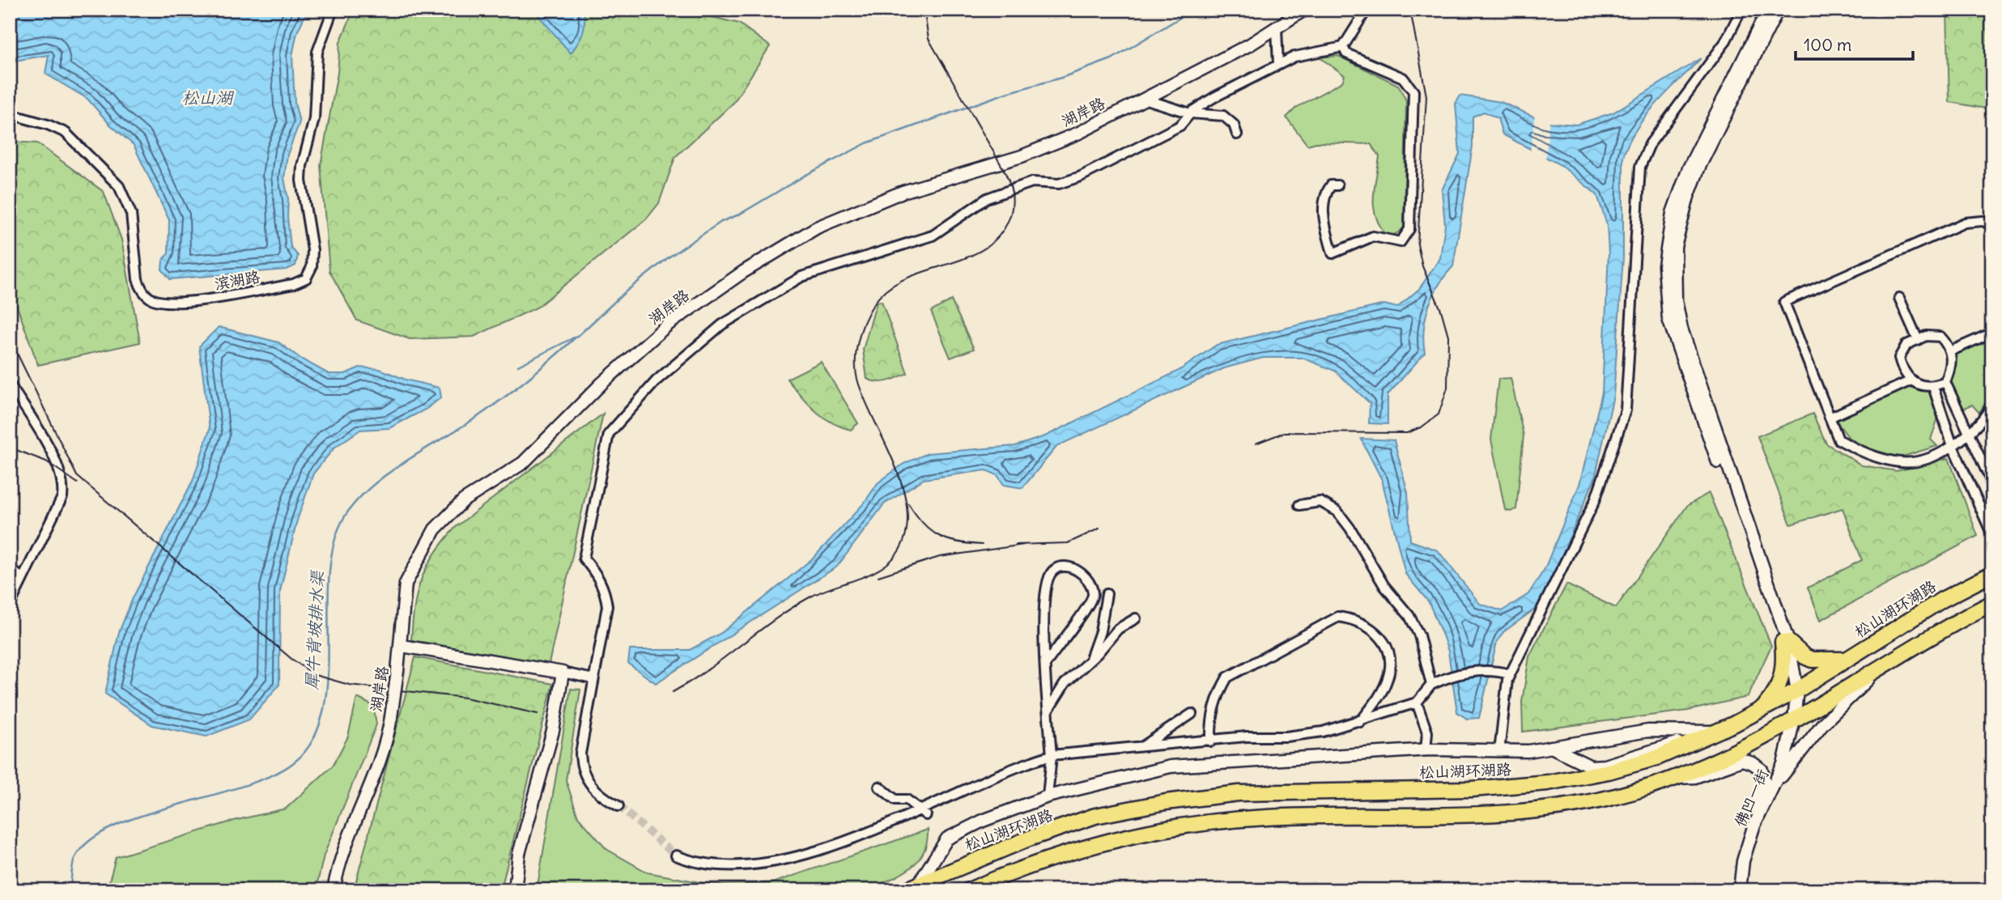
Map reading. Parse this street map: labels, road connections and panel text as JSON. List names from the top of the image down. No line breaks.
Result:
{"streets":{"main road":["松山湖环湖路"],"street":["湖岸路","滨湖路","佛凹一街"]},"crossings":[["松山湖环湖路","佛凹一街"]],"water":["松山湖","犀牛背坡排水渠"],"scale_bar":"100 m"}
